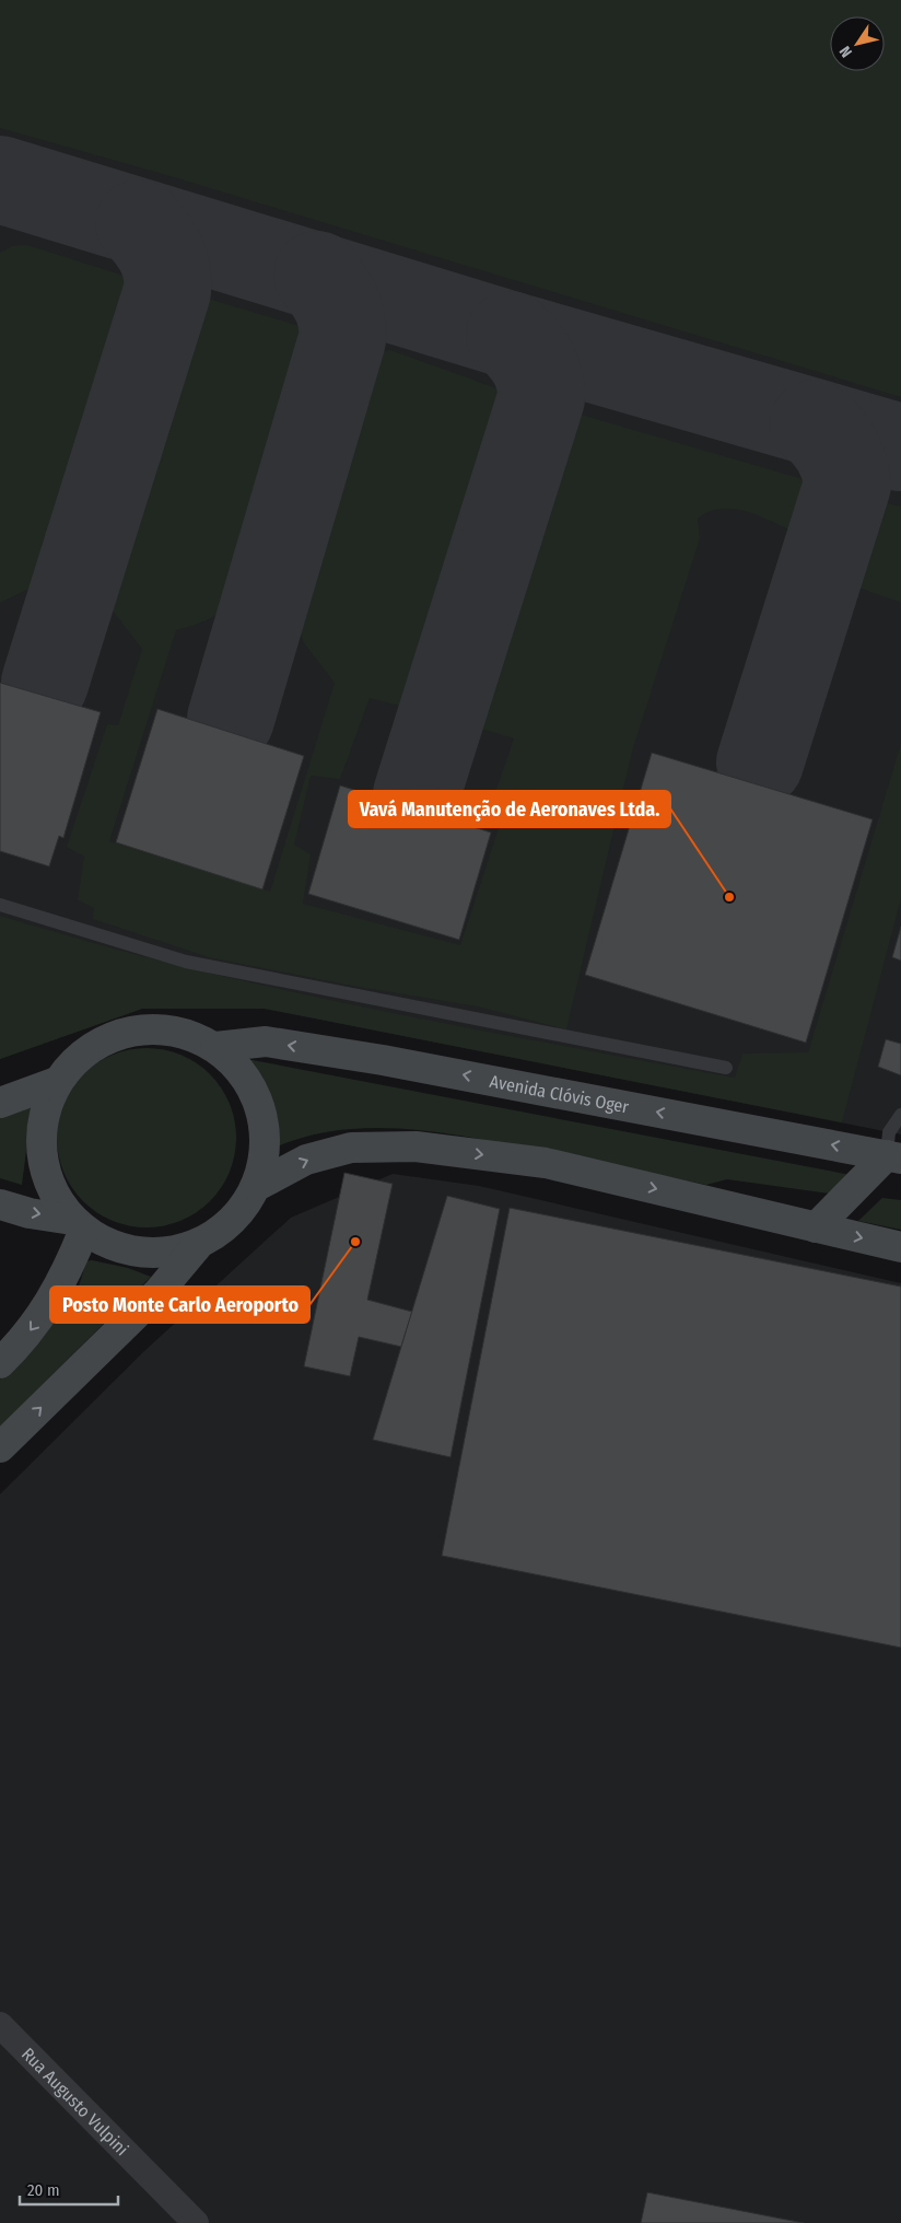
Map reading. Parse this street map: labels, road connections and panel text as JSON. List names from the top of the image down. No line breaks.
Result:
{"streets":{"main road":["Avenida Clóvis Oger"],"street":["Rua Augusto Vulpini"]},"places":["Vavá Manutenção de Aeronaves Ltda.","Posto Monte Carlo Aeroporto"],"scale_bar":"20 m","north":"bottom left"}
